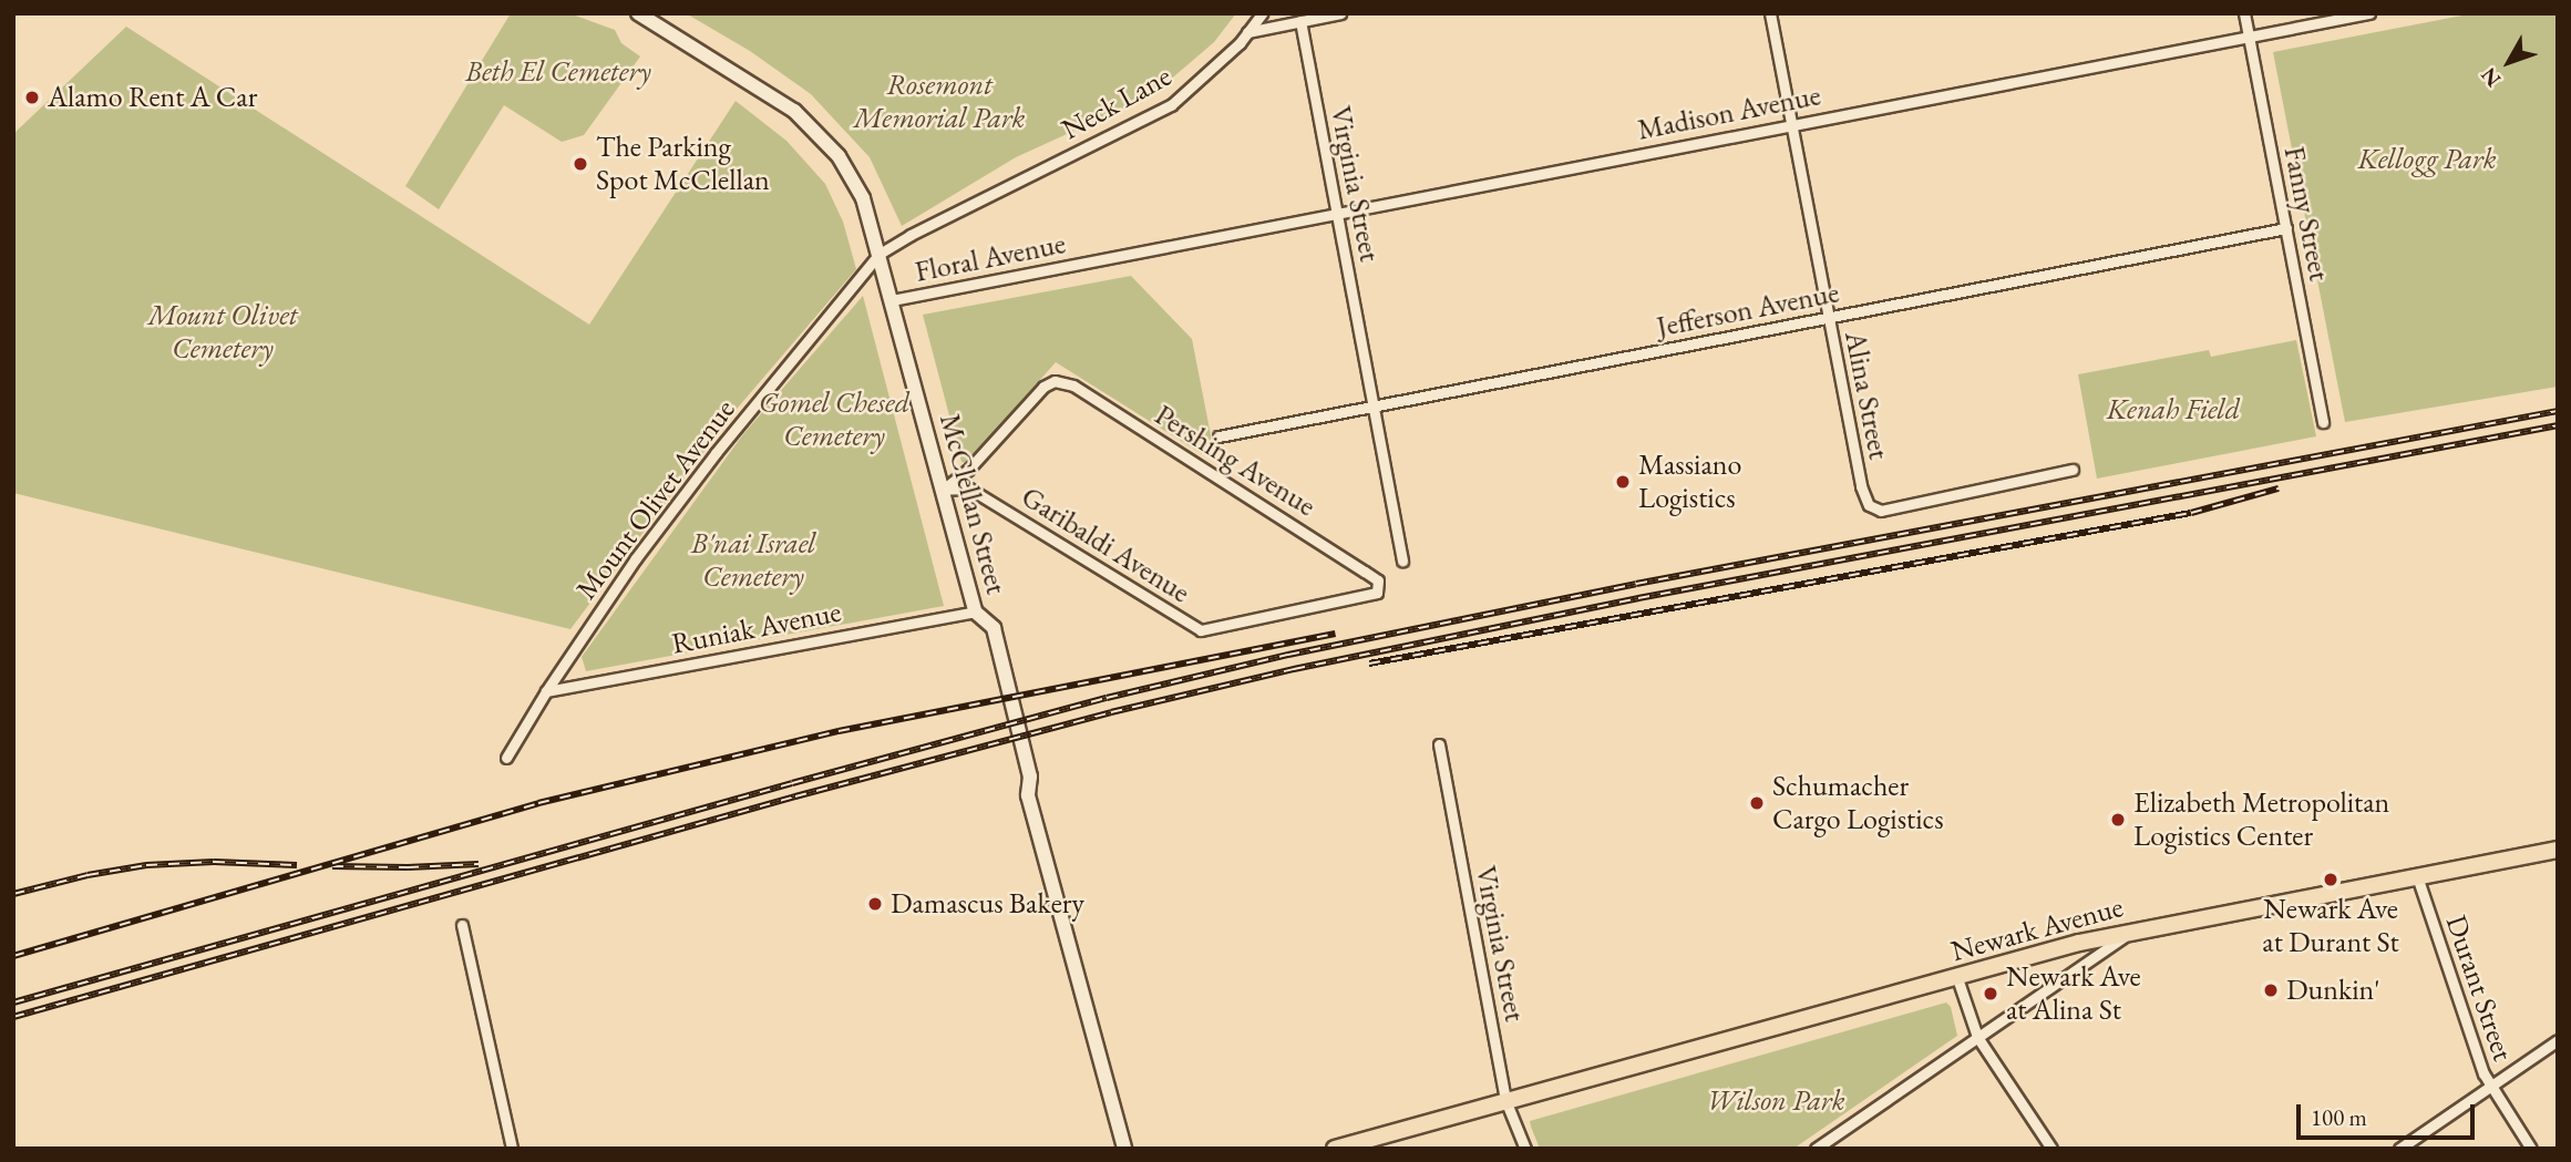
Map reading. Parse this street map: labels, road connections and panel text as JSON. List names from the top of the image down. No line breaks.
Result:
{"streets":{"main road":["McClellan Street","Newark Avenue"],"street":["Neck Lane","Madison Avenue","Virginia Street","Fanny Street","Floral Avenue","Jefferson Avenue","Alina Street","Pershing Avenue","Mount Olivet Avenue","Garibaldi Avenue","Runiak Avenue","Durant Street"]},"crossings":[["Neck Lane","Mount Olivet Avenue"],["Madison Avenue","Virginia Street"],["Madison Avenue","Fanny Street"],["Madison Avenue","Floral Avenue"],["Madison Avenue","Alina Street"],["Virginia Street","Jefferson Avenue"],["Virginia Street","Newark Avenue"],["Fanny Street","Jefferson Avenue"],["Floral Avenue","McClellan Street"],["Jefferson Avenue","Alina Street"],["Pershing Avenue","McClellan Street"],["Pershing Avenue","Garibaldi Avenue"],["Mount Olivet Avenue","McClellan Street"],["Mount Olivet Avenue","Runiak Avenue"],["McClellan Street","Garibaldi Avenue"],["McClellan Street","Runiak Avenue"],["Newark Avenue","Durant Street"]],"parks":["Beth El Cemetery","Rosemont Memorial Park","Kellogg Park","Mount Olivet Cemetery","Gomel Chesed Cemetery","Kenah Field","B'nai Israel Cemetery","Wilson Park"],"places":["Alamo Rent A Car","The Parking Spot McClellan","Massiano Logistics","Schumacher Cargo Logistics","Elizabeth Metropolitan Logistics Center","Newark Ave at Durant St","Damascus Bakery","Dunkin'","Newark Ave at Alina St"],"scale_bar":"100 m","north":"bottom left"}
